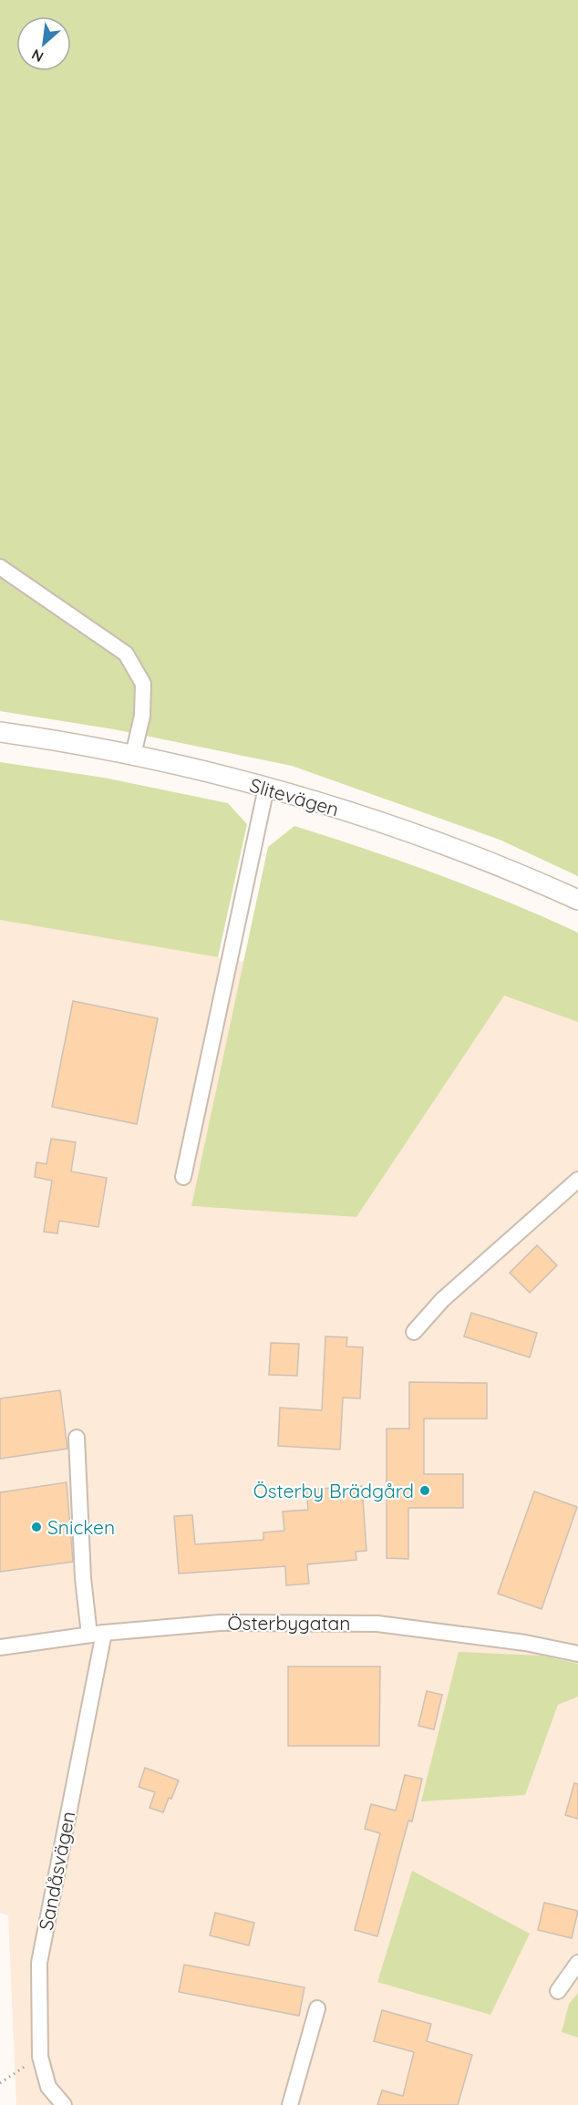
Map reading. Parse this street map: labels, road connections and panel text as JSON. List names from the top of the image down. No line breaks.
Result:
{"streets":{"main road":["Slitevägen"],"street":["Österbygatan","Sandåsvägen"]},"crossings":[["Österbygatan","Sandåsvägen"]],"places":["Österby Brädgård","Snicken"],"north":"bottom left"}
